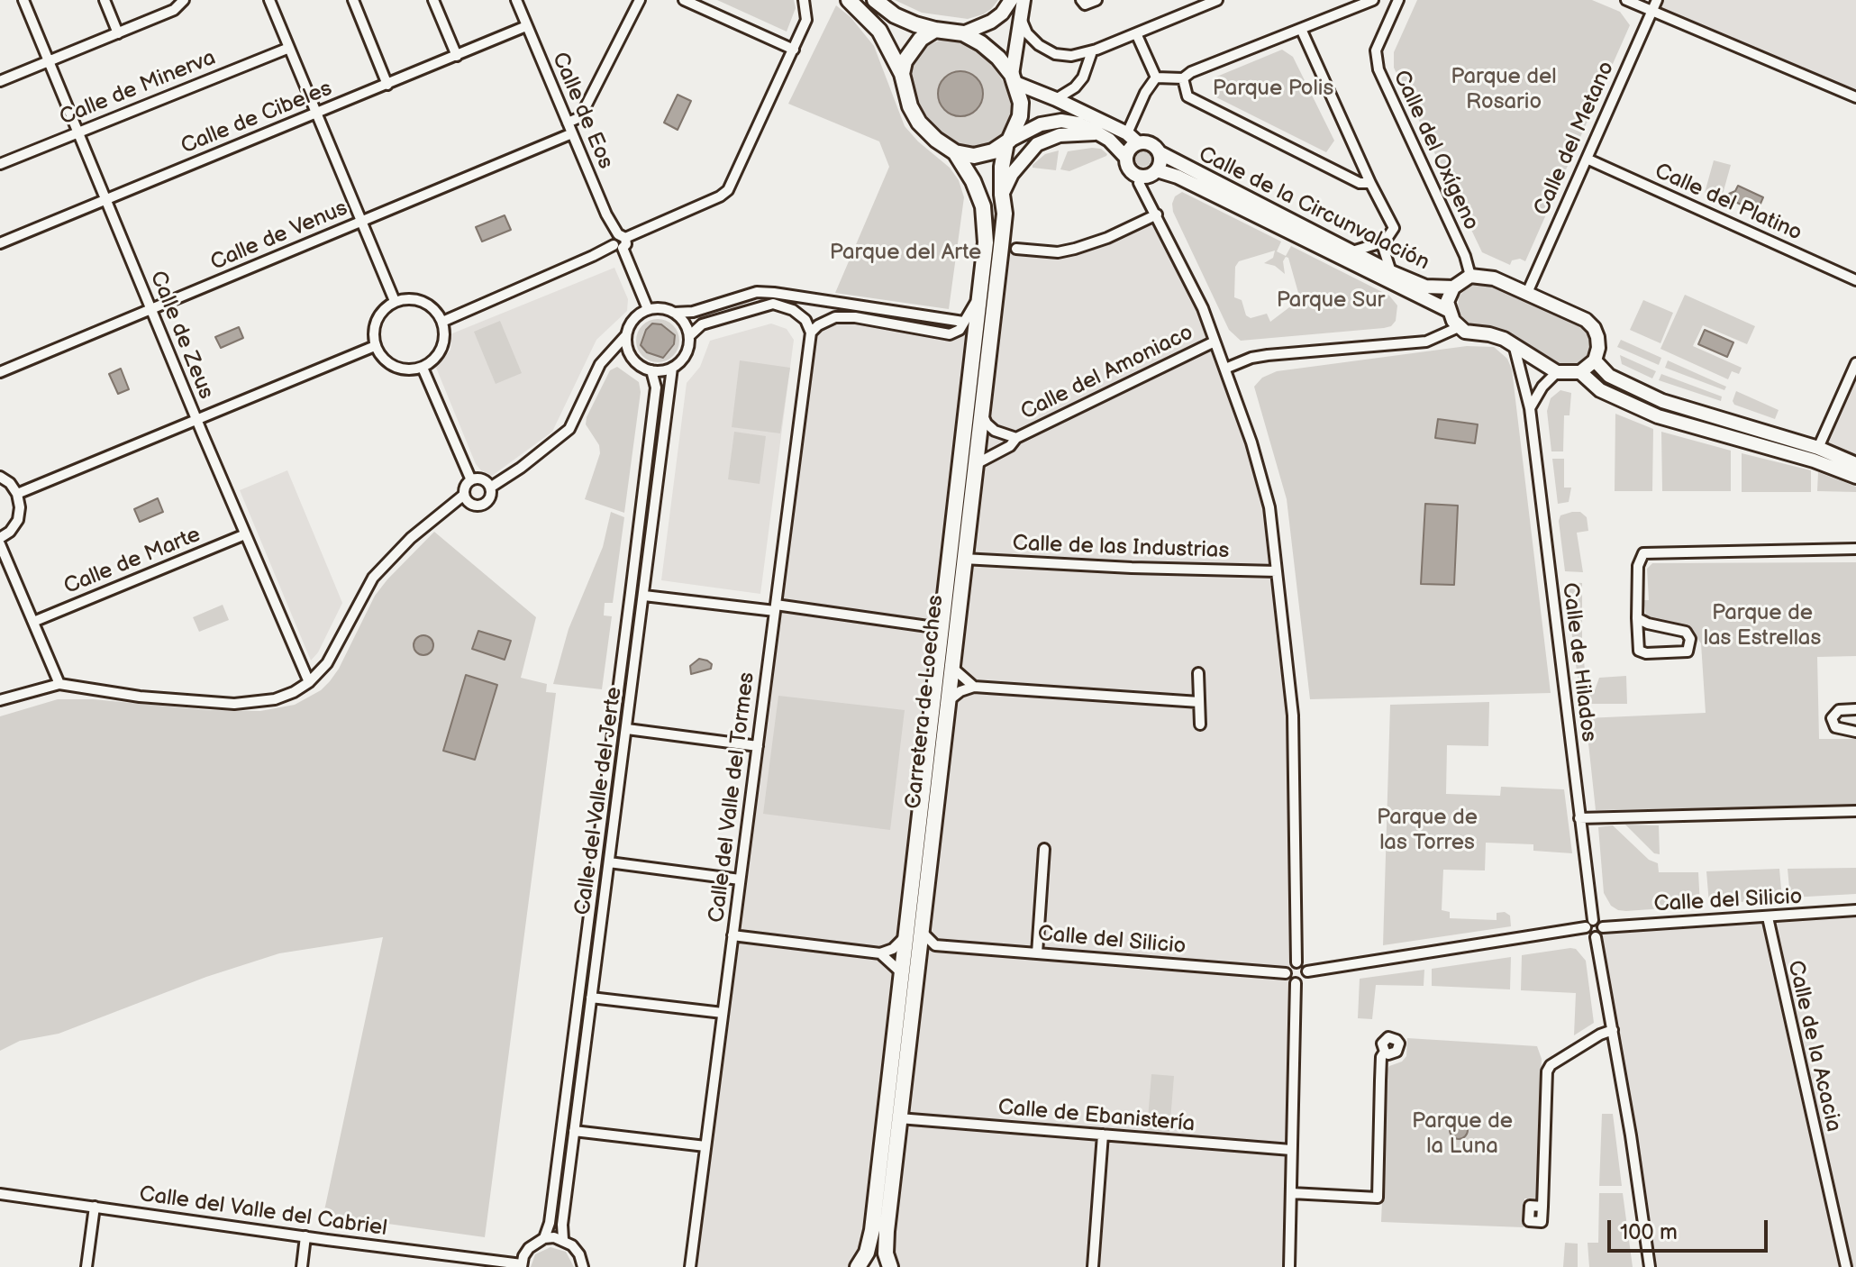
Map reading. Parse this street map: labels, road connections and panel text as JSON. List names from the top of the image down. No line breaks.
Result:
{"streets":{"main road":["Carretera de Loeches"],"street":["Calle de Minerva","Calle de Eos","Calle de Cibeles","Calle del Metano","Calle del Oxígeno","Calle del Platino","Calle de la Circunvalación","Calle de Venus","Calle de Zeus","Calle del Amoniaco","Calle de las Industrias","Calle de Marte","Calle de Hilados","Calle del Valle del Tormes","Calle del Valle del Jerte","Calle del Silicio","Calle de la Acacia","Calle de Ebanistería","Calle del Valle del Cabriel"]},"crossings":[["Calle de Minerva","Calle de Zeus"],["Calle de Eos","Calle de Cibeles"],["Calle de Eos","Calle de Venus"],["Calle de Eos","Calle del Valle del Jerte"],["Calle de Cibeles","Calle de Zeus"],["Calle del Metano","Calle del Platino"],["Calle de Venus","Calle de Zeus"],["Calle de Zeus","Calle de Marte"],["Calle del Amoniaco","Carretera de Loeches"],["Calle de las Industrias","Carretera de Loeches"],["Calle de Hilados","Calle del Silicio"],["Carretera de Loeches","Calle de Ebanistería"],["Calle del Silicio","Calle de la Acacia"]],"parks":["Parque del Rosario","Parque Polis","Parque del Arte","Parque Sur","Parque de las Estrellas","Parque de las Torres","Parque de la Luna"],"scale_bar":"100 m"}
